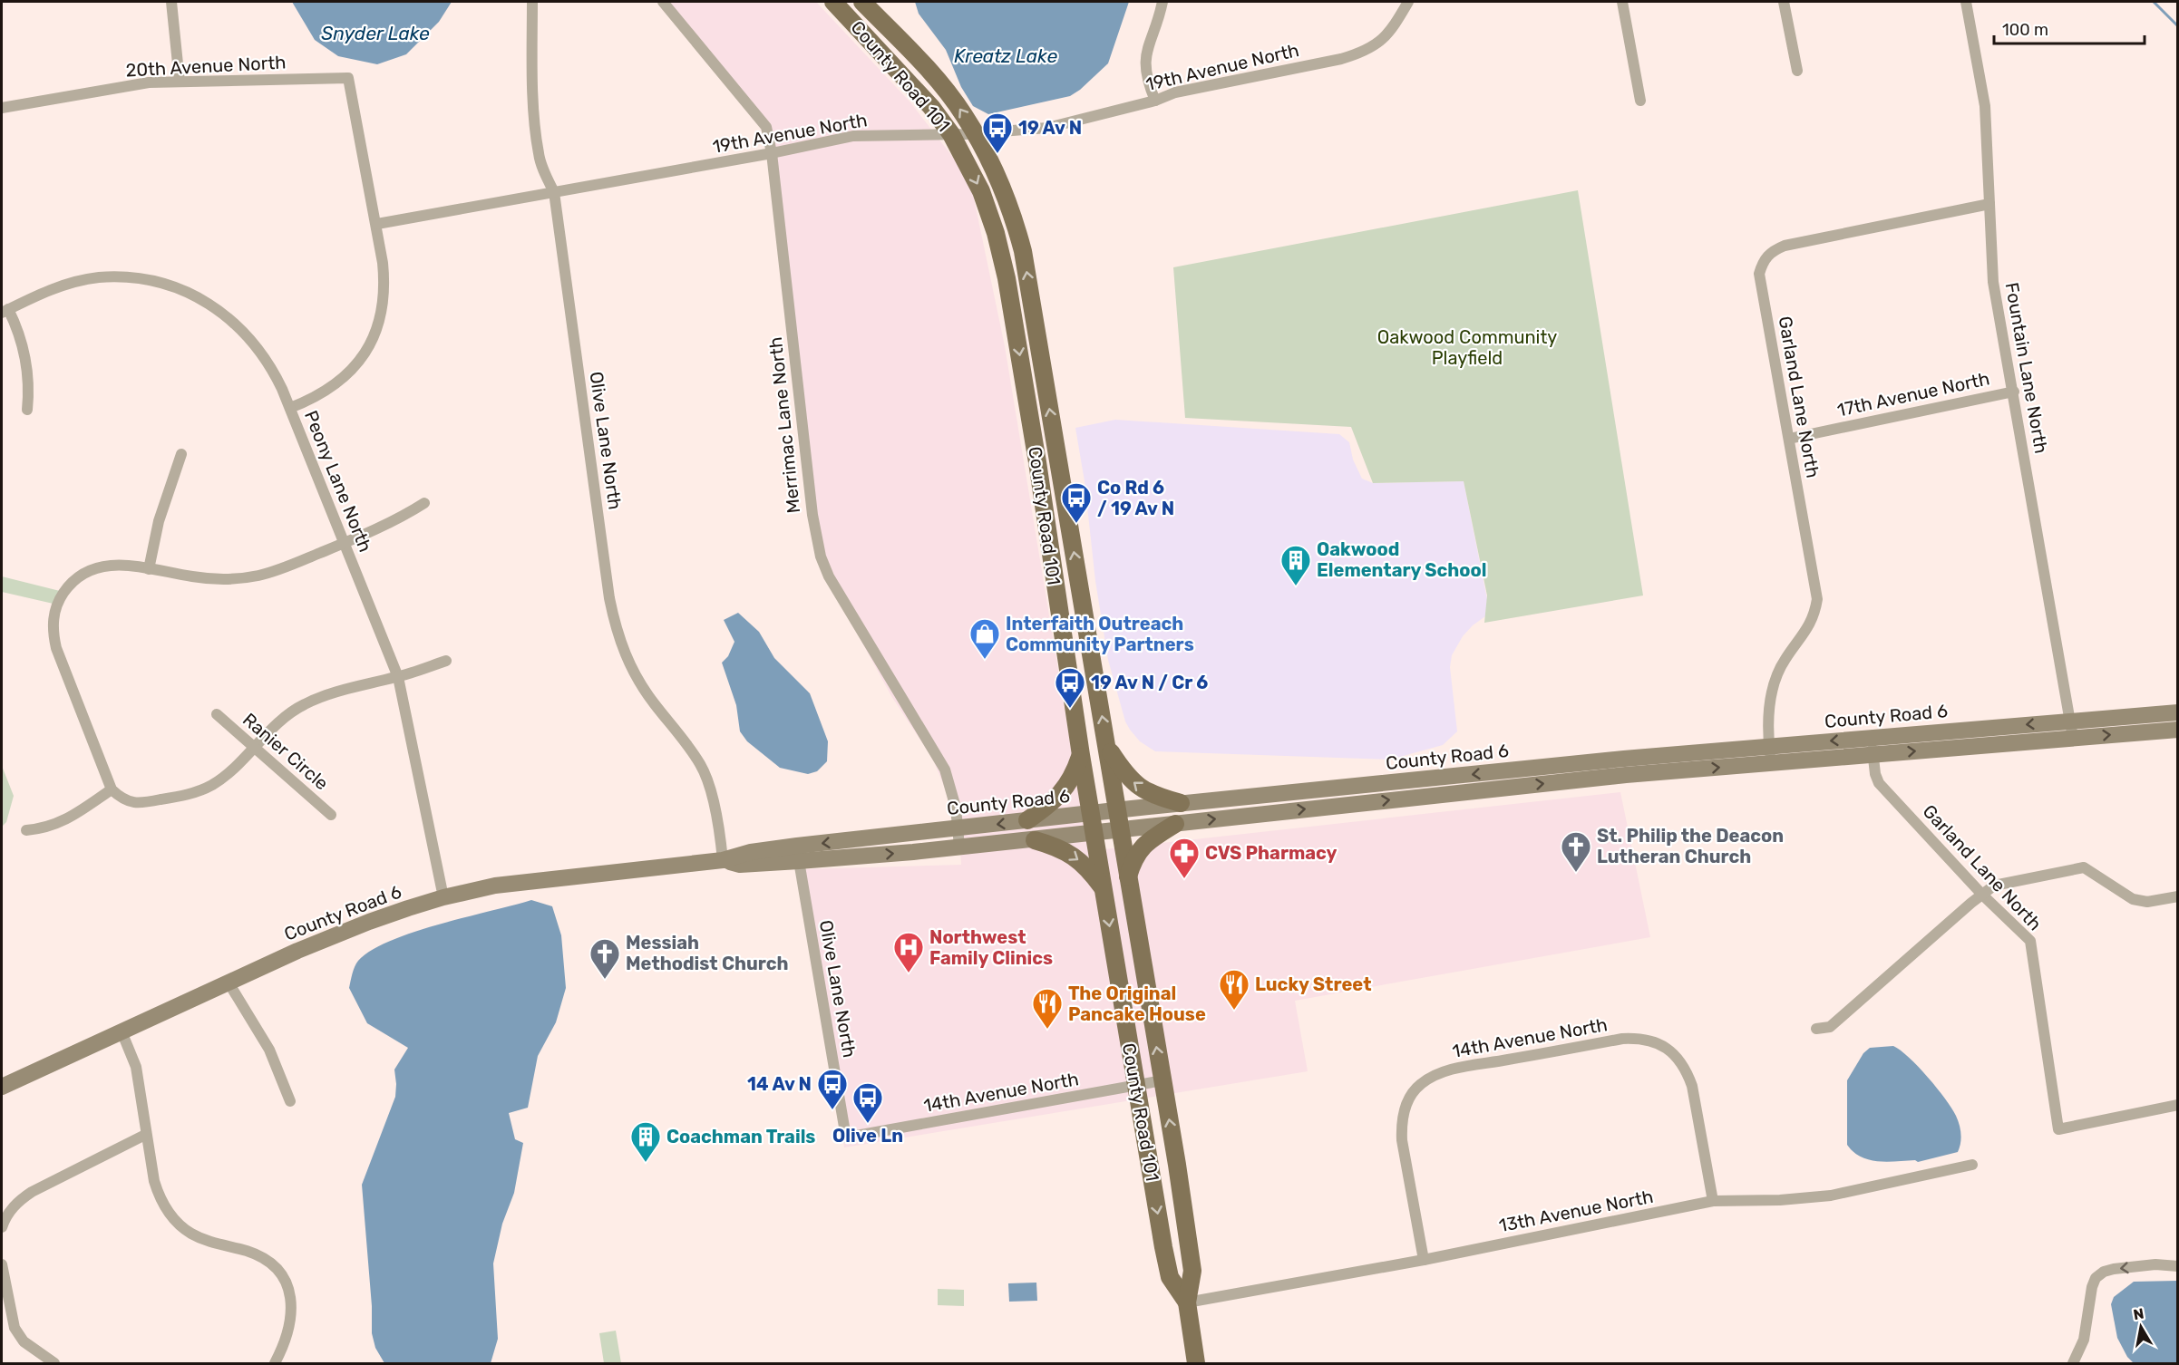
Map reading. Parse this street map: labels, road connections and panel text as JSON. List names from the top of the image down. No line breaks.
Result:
{"streets":{"main road":["County Road 101","County Road 6"],"street":["20th Avenue North","19th Avenue North","Fountain Lane North","17th Avenue North","Garland Lane North","Merrimac Lane North","Olive Lane North","Peony Lane North","Ranier Circle","14th Avenue North","13th Avenue North"]},"crossings":[["20th Avenue North","Peony Lane North"],["19th Avenue North","County Road 101"],["19th Avenue North","Merrimac Lane North"],["19th Avenue North","Olive Lane North"],["19th Avenue North","Peony Lane North"],["County Road 101","County Road 6"],["County Road 101","14th Avenue North"],["County Road 101","13th Avenue North"],["Fountain Lane North","17th Avenue North"],["Fountain Lane North","Garland Lane North"],["Fountain Lane North","County Road 6"],["17th Avenue North","Garland Lane North"],["Garland Lane North","County Road 6"],["Merrimac Lane North","County Road 6"],["Olive Lane North","County Road 6"],["Olive Lane North","14th Avenue North"],["Peony Lane North","County Road 6"],["14th Avenue North","13th Avenue North"]],"water":["Snyder Lake","Kreatz Lake"],"parks":["Oakwood Community Playfield"],"places":{"bus stop":["19 Av N","Co Rd 6 / 19 Av N","19 Av N / Cr 6","14 Av N","Olive Ln"],"building":["Oakwood Elementary School","Coachman Trails"],"shop":["Interfaith Outreach Community Partners"],"church":["St. Philip the Deacon Lutheran Church","Messiah Methodist Church"],"pharmacy":["CVS Pharmacy"],"hospital":["Northwest Family Clinics"],"restaurant":["Lucky Street","The Original Pancake House"]},"scale_bar":"100 m","north":"top"}
